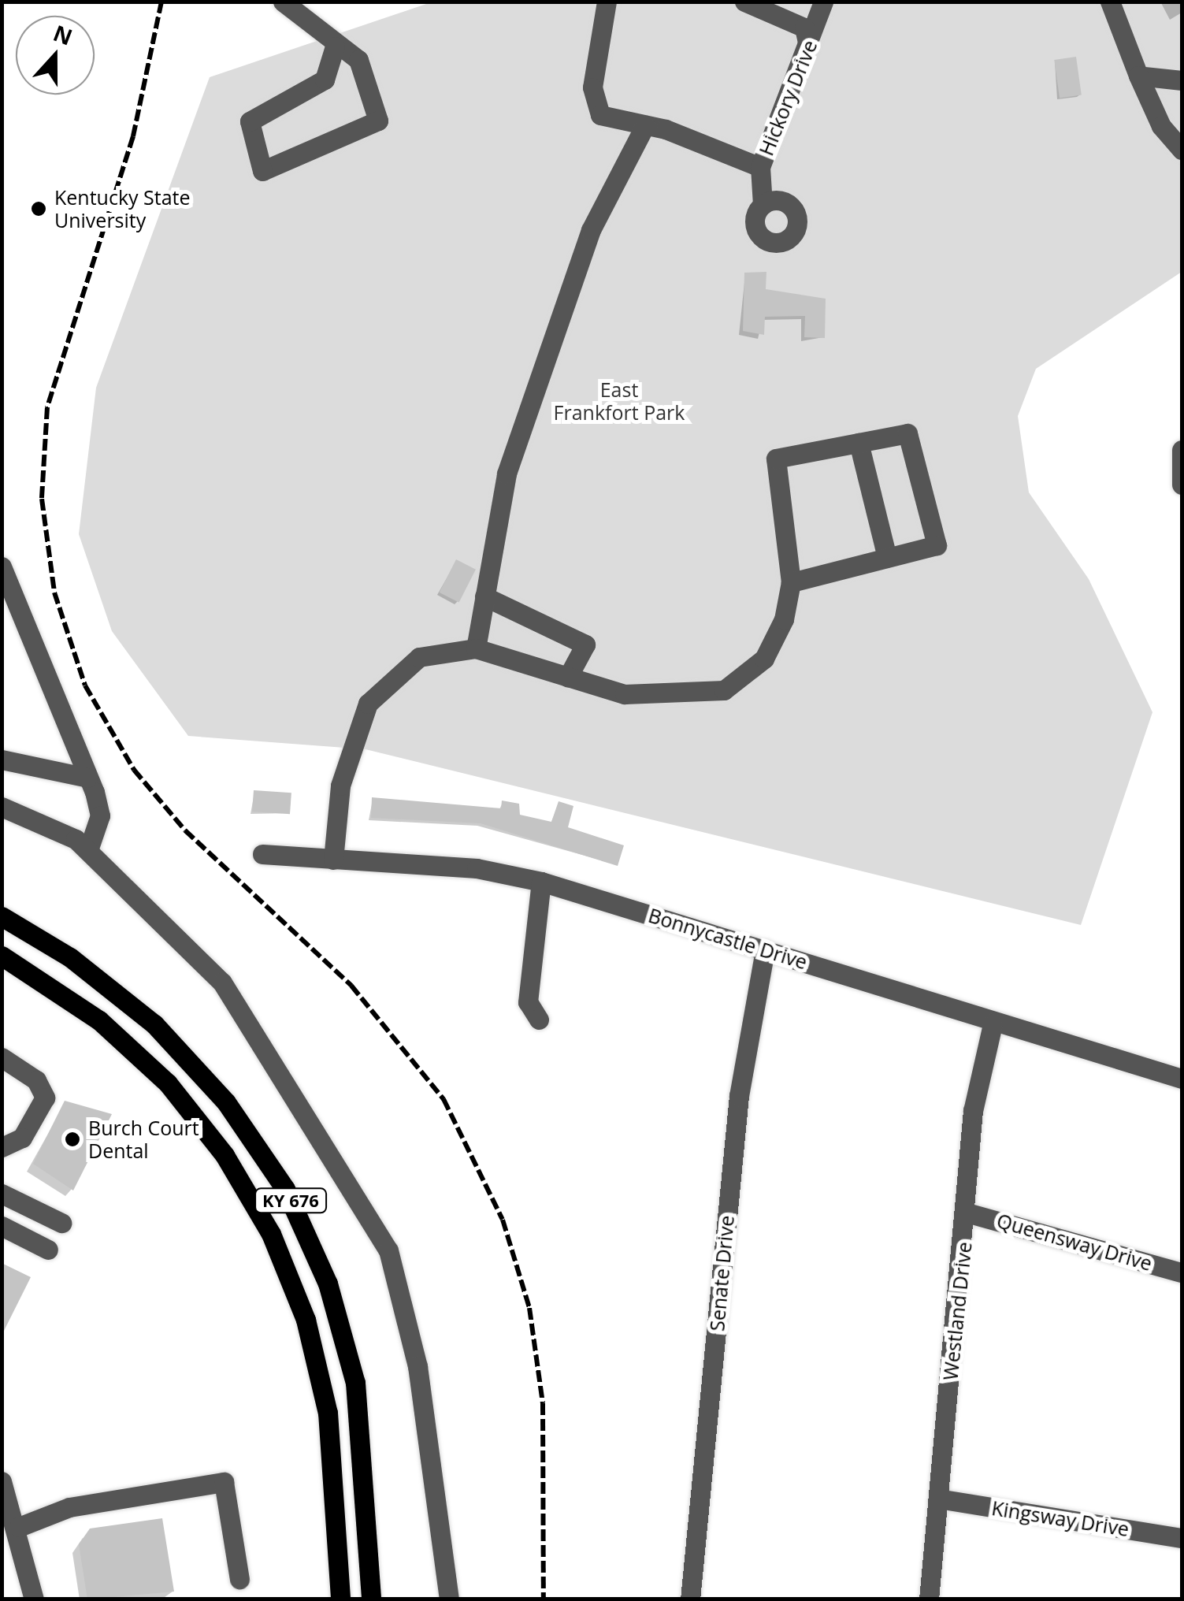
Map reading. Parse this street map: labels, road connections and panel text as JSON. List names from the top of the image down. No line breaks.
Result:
{"streets":{"main road":["KY 676"],"street":["Hickory Drive","Bonnycastle Drive","Queensway Drive","Senate Drive","Westland Drive","Kingsway Drive"]},"crossings":[["Bonnycastle Drive","Senate Drive"],["Bonnycastle Drive","Westland Drive"],["Queensway Drive","Westland Drive"],["Westland Drive","Kingsway Drive"]],"parks":["East Frankfort Park"],"places":["Kentucky State University","Burch Court Dental"],"north":"top"}
